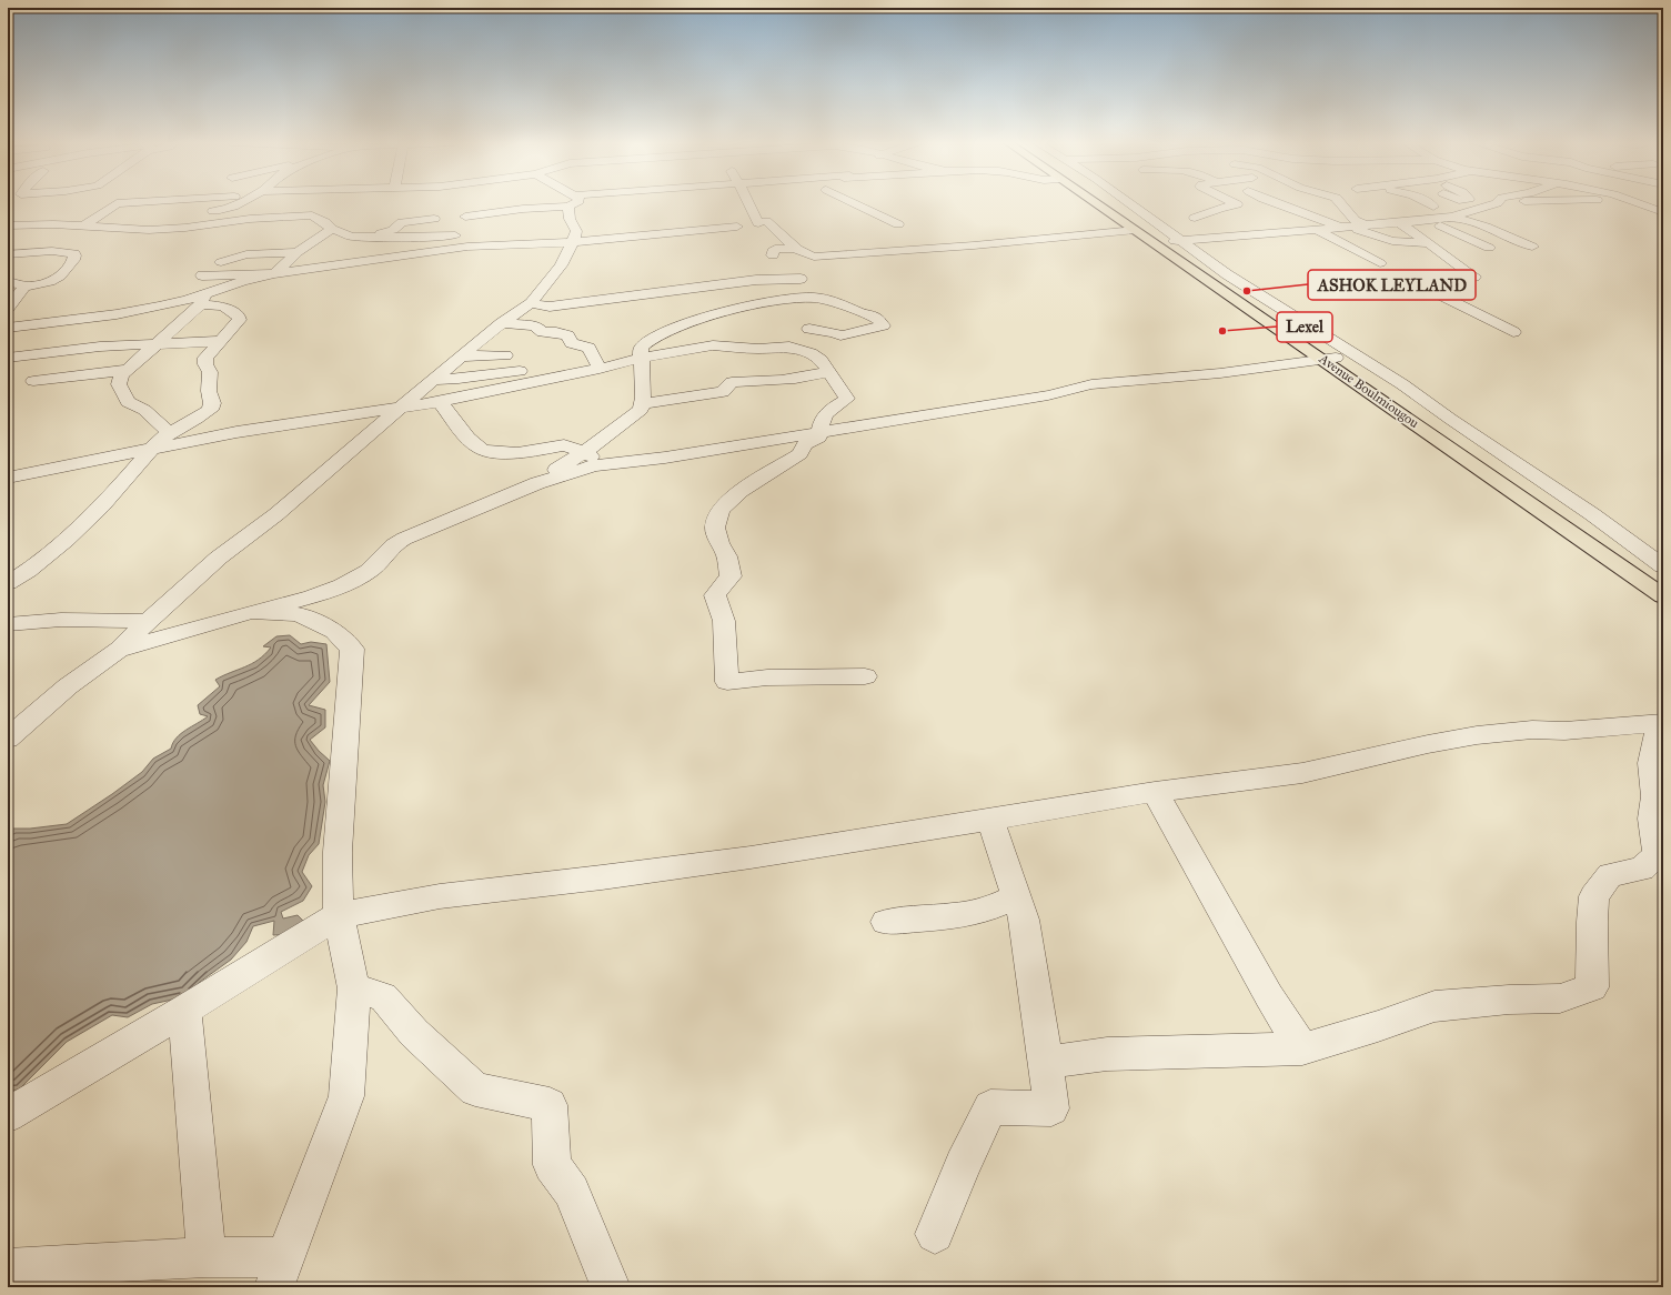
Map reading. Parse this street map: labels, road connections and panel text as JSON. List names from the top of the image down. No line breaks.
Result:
{"streets":{"highway":["Avenue Boulmiougou"]},"places":["ASHOK LEYLAND","Lexel"]}
